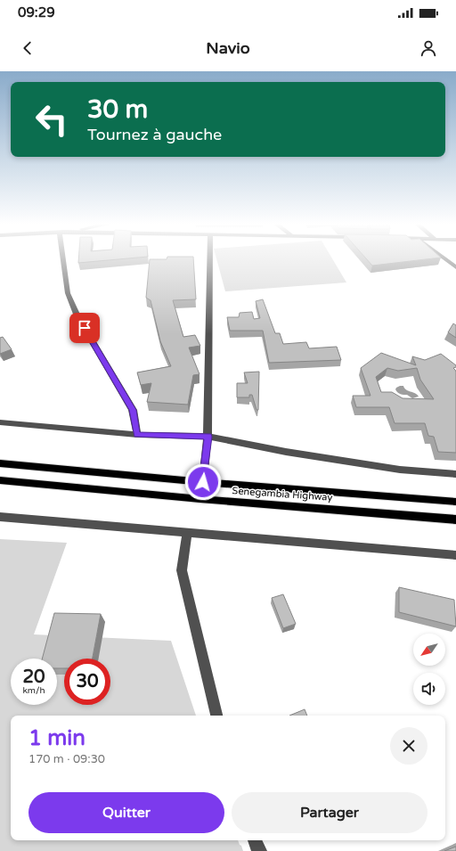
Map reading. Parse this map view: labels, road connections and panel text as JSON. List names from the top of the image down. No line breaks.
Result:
{"streets":{"main road":["Senegambia Highway"]},"north":"bottom left","page":{"status":"09:29","header":"Navio","turn":["30 m","Tournez à gauche"],"speed":"20 km/h","limit":"30","heading":["1 min","170 m · 09:30"],"buttons":["Quitter","Partager"]}}
